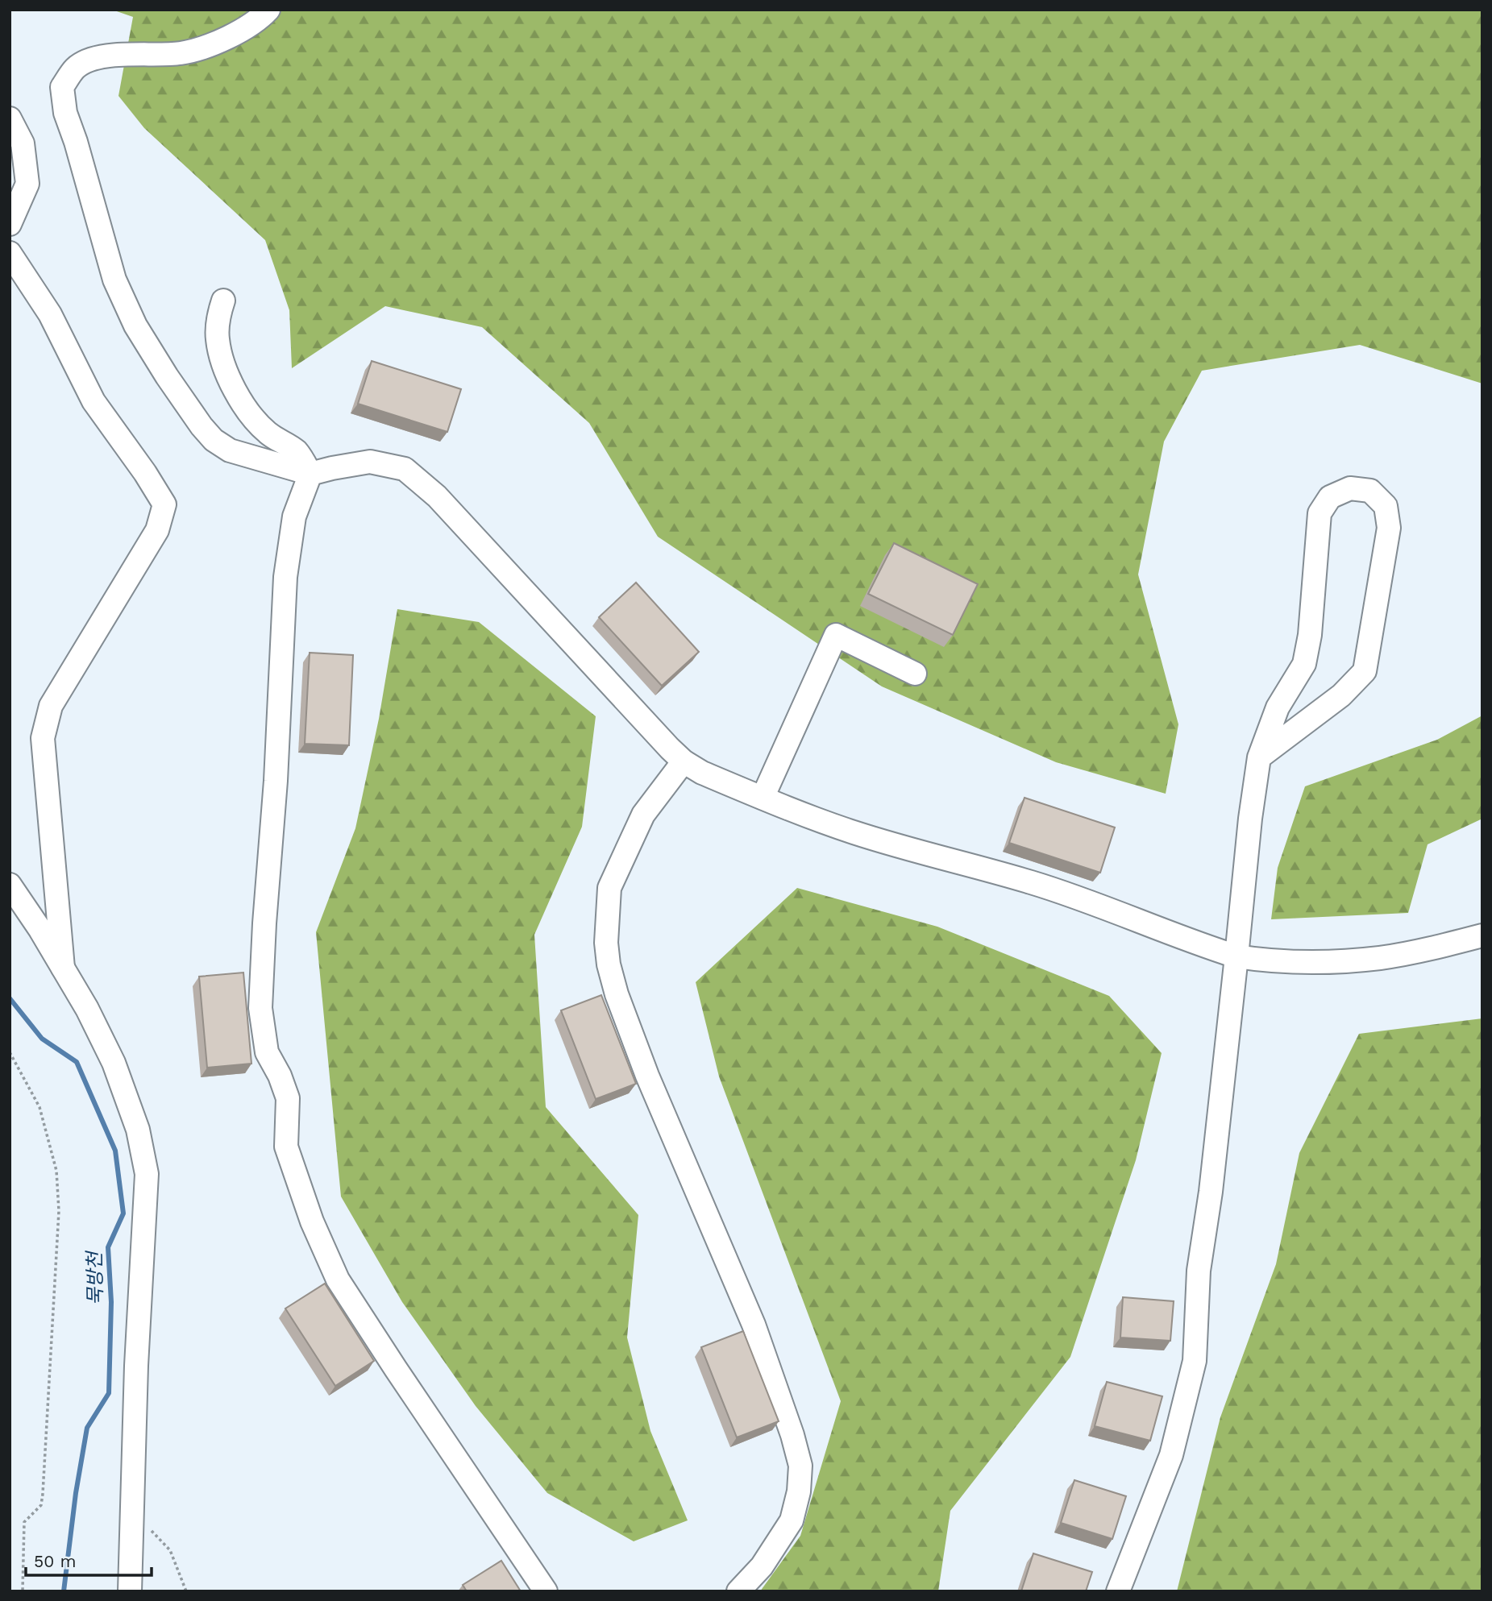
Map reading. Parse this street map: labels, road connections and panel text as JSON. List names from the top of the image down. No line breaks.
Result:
{"water":["묵방천"],"scale_bar":"50 m"}
